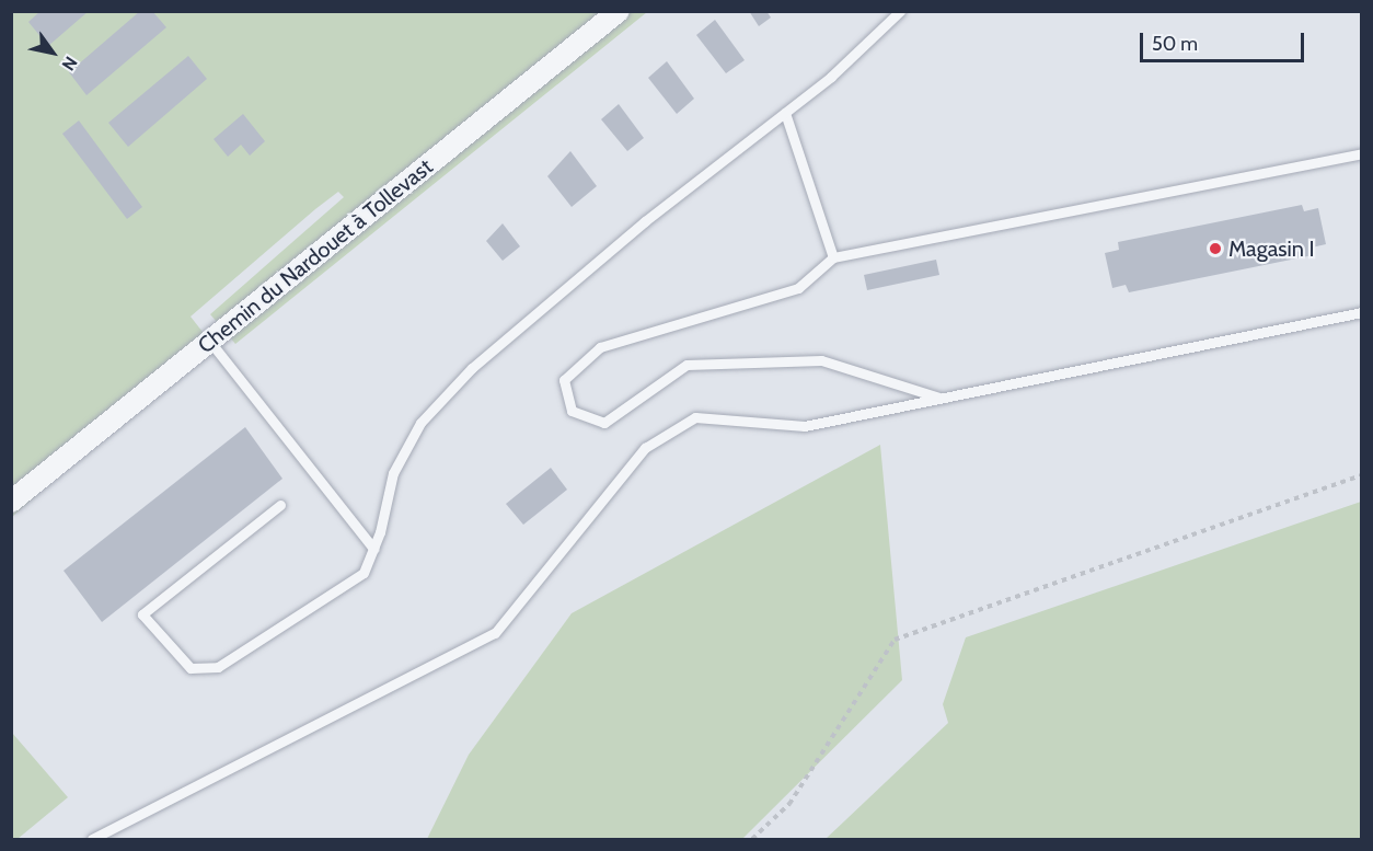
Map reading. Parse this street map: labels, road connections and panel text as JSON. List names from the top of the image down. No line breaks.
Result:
{"streets":{"street":["Chemin du Nardouet à Tollevast"]},"places":["Magasin I"],"scale_bar":"50 m","north":"bottom right"}
